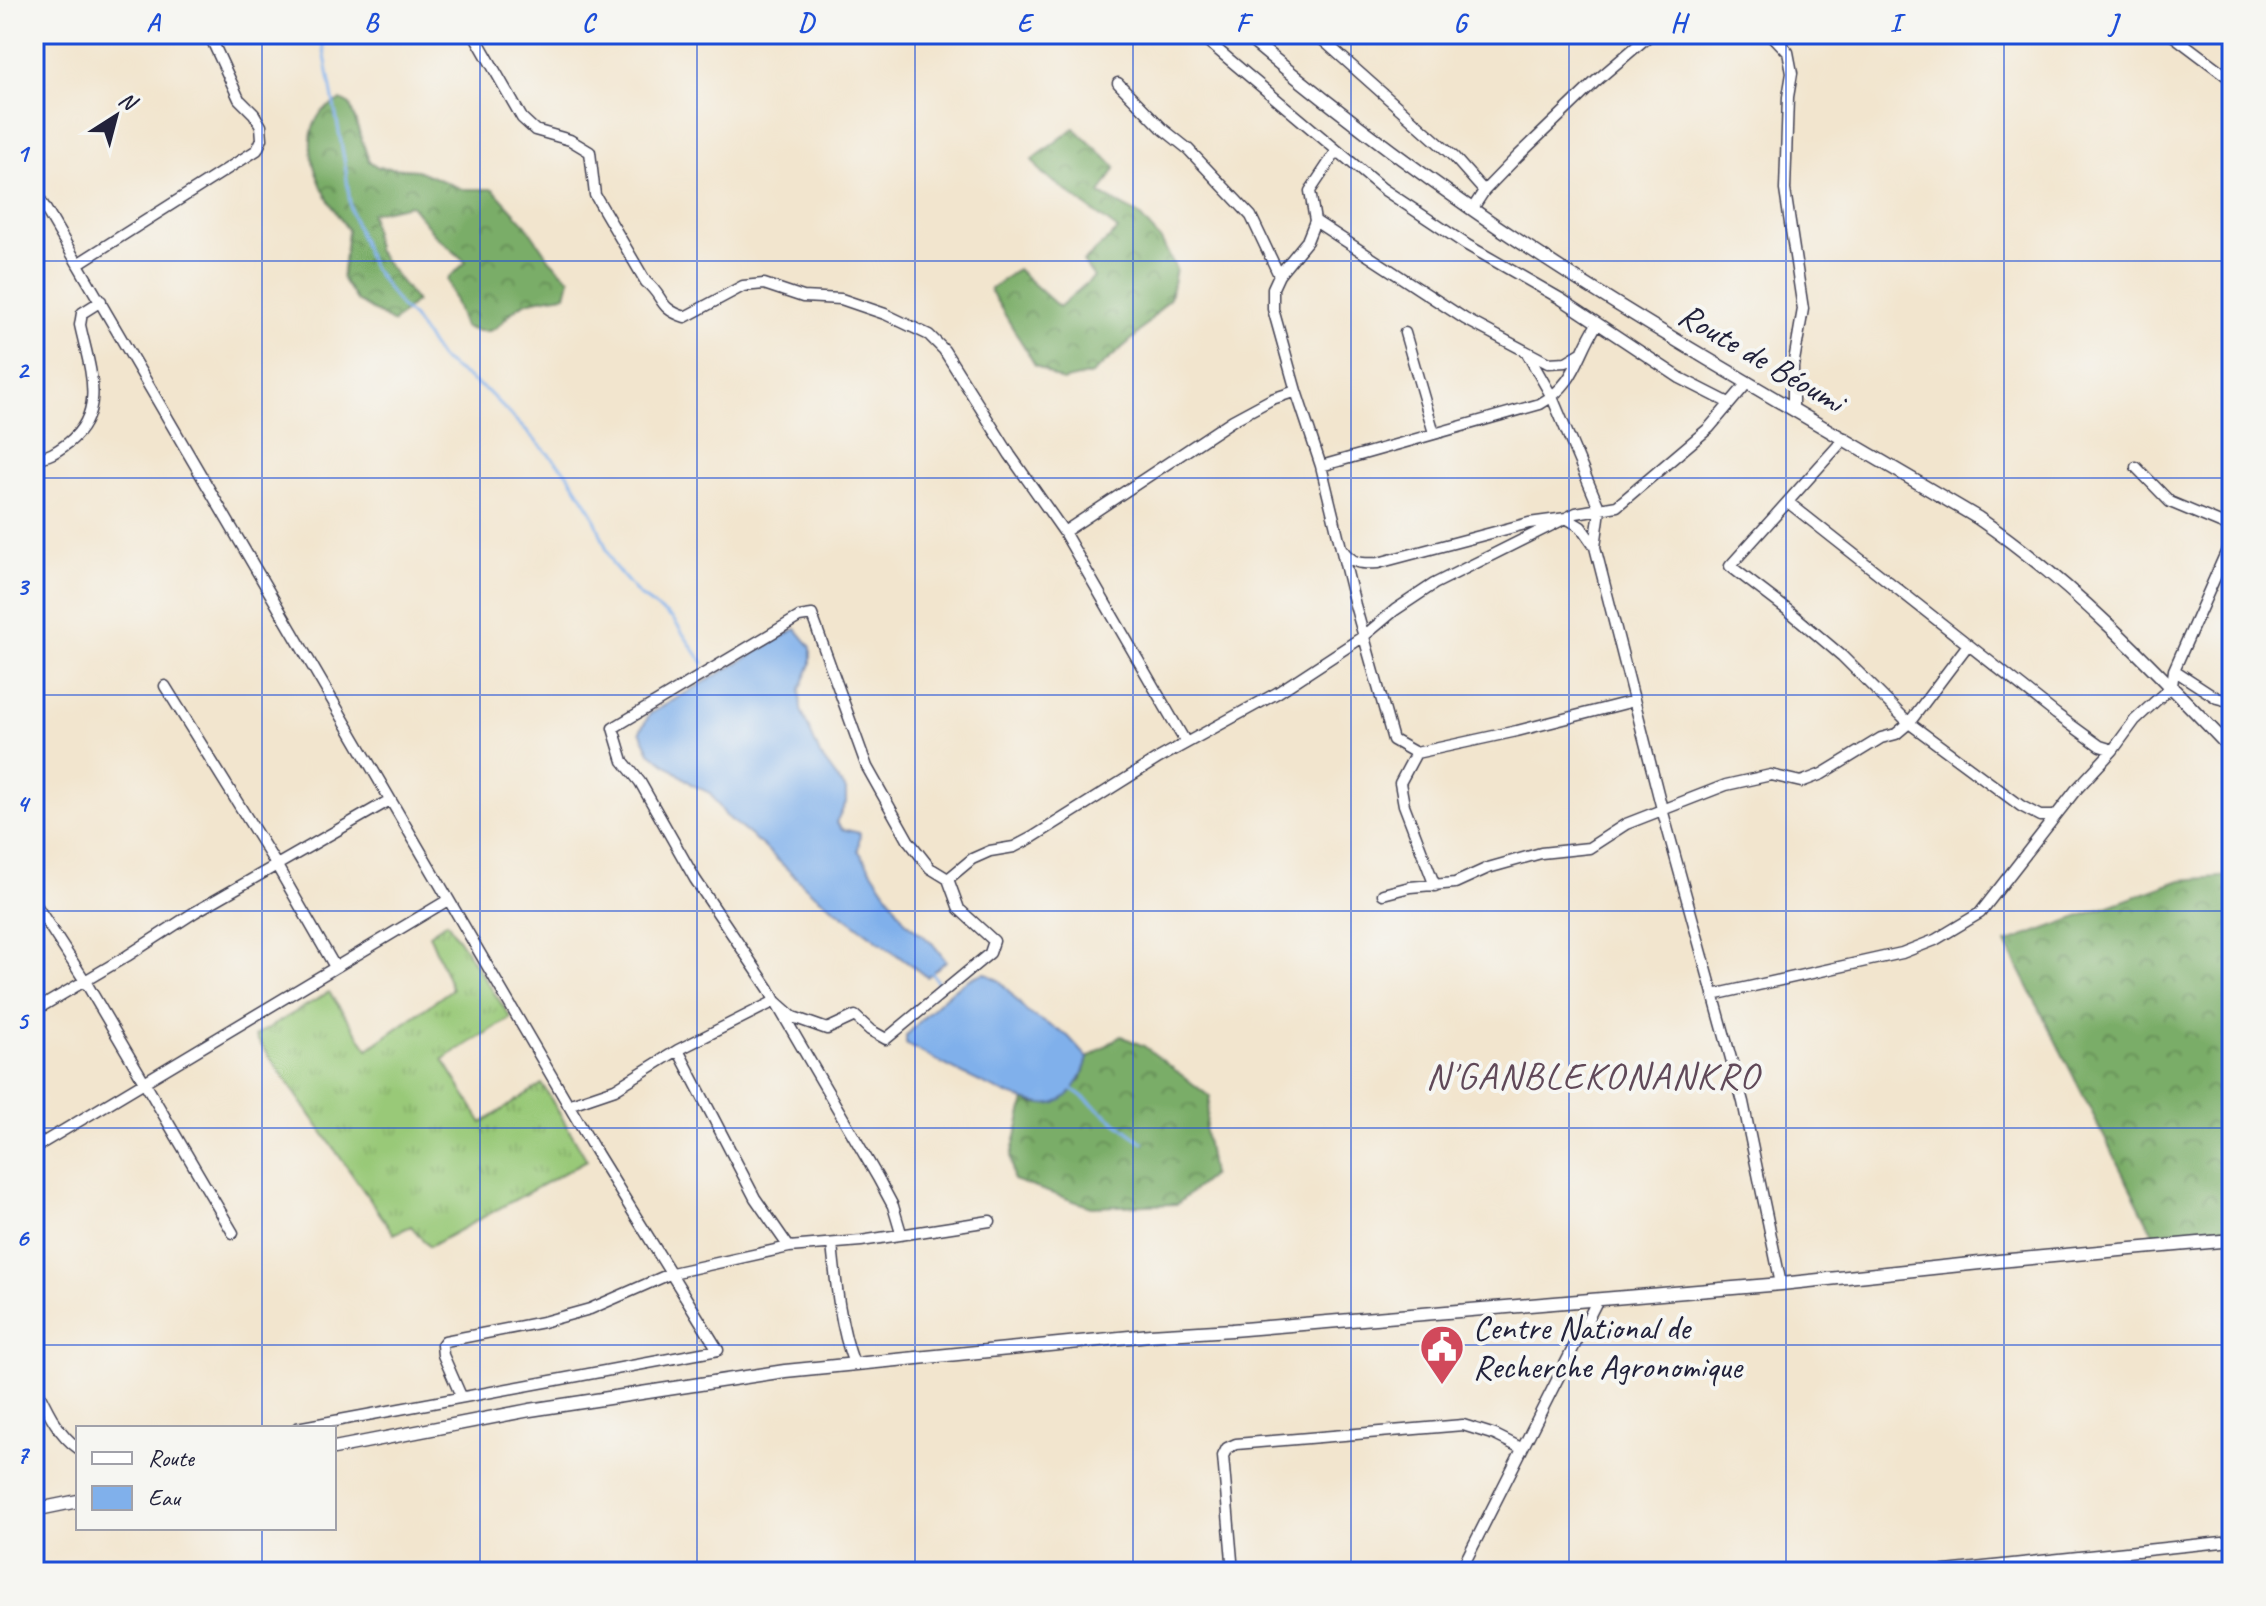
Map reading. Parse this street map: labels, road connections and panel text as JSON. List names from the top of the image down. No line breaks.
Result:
{"streets":{"main road":["Route de Béoumi"]},"districts":["N'GANBLEKONANKRO"],"places":{"public building":["Centre National de Recherche Agronomique"]},"legend":["Route","Eau"],"north":"top right","grid":{"columns":["A","B","C","D","E","F","G","H","I","J"],"rows":["1","2","3","4","5","6","7"]}}
